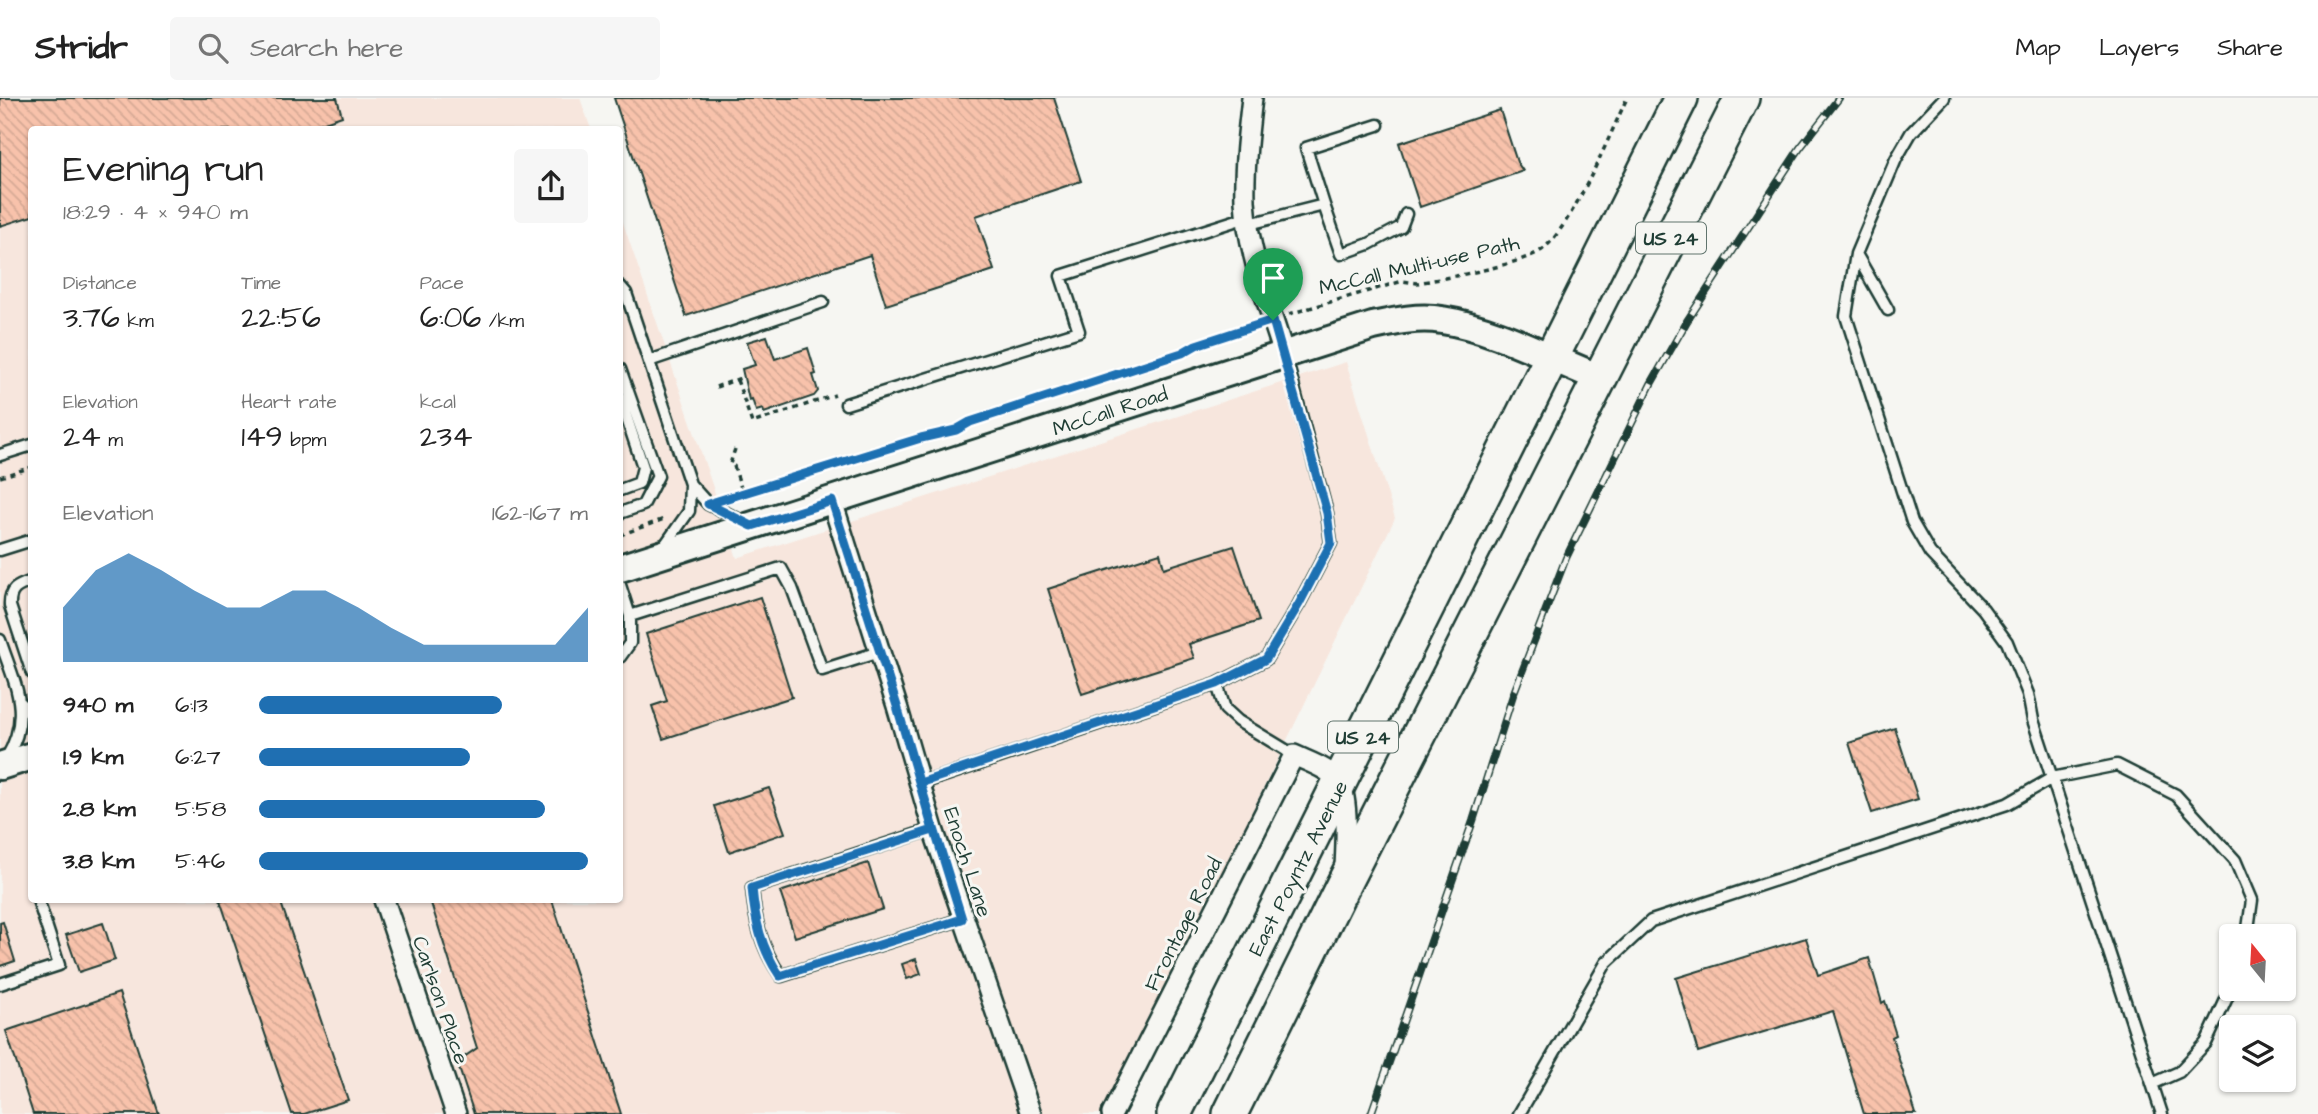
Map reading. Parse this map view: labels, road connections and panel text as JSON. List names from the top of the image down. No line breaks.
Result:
{"streets":{"highway":["US 24","East Poyntz Avenue"],"main road":["McCall Road"],"street":["Enoch Lane","Frontage Road","Carlson Place"],"path":["McCall Multi-use Path"]},"crossings":[["US 24","McCall Road"],["US 24","East Poyntz Avenue"],["McCall Road","Enoch Lane"],["McCall Road","East Poyntz Avenue"]],"north":"top","page":{"header":"Stridr","search":"Search here","nav":["Map","Layers","Share"],"heading":["Evening run","18:29 · 4 × 940 m"],"stats":[["Distance","3.76 km"],["Time","22:56"],["Pace","6:06 /km"],["Elevation","24 m"],["Heart rate","149 bpm"],["kcal","234"]],"chart":["Elevation","162–167 m"],"list":[{"name":"940 m","note":"6:13"},{"name":"1.9 km","note":"6:27"},{"name":"2.8 km","note":"5:58"},{"name":"3.8 km","note":"5:46"}]}}
